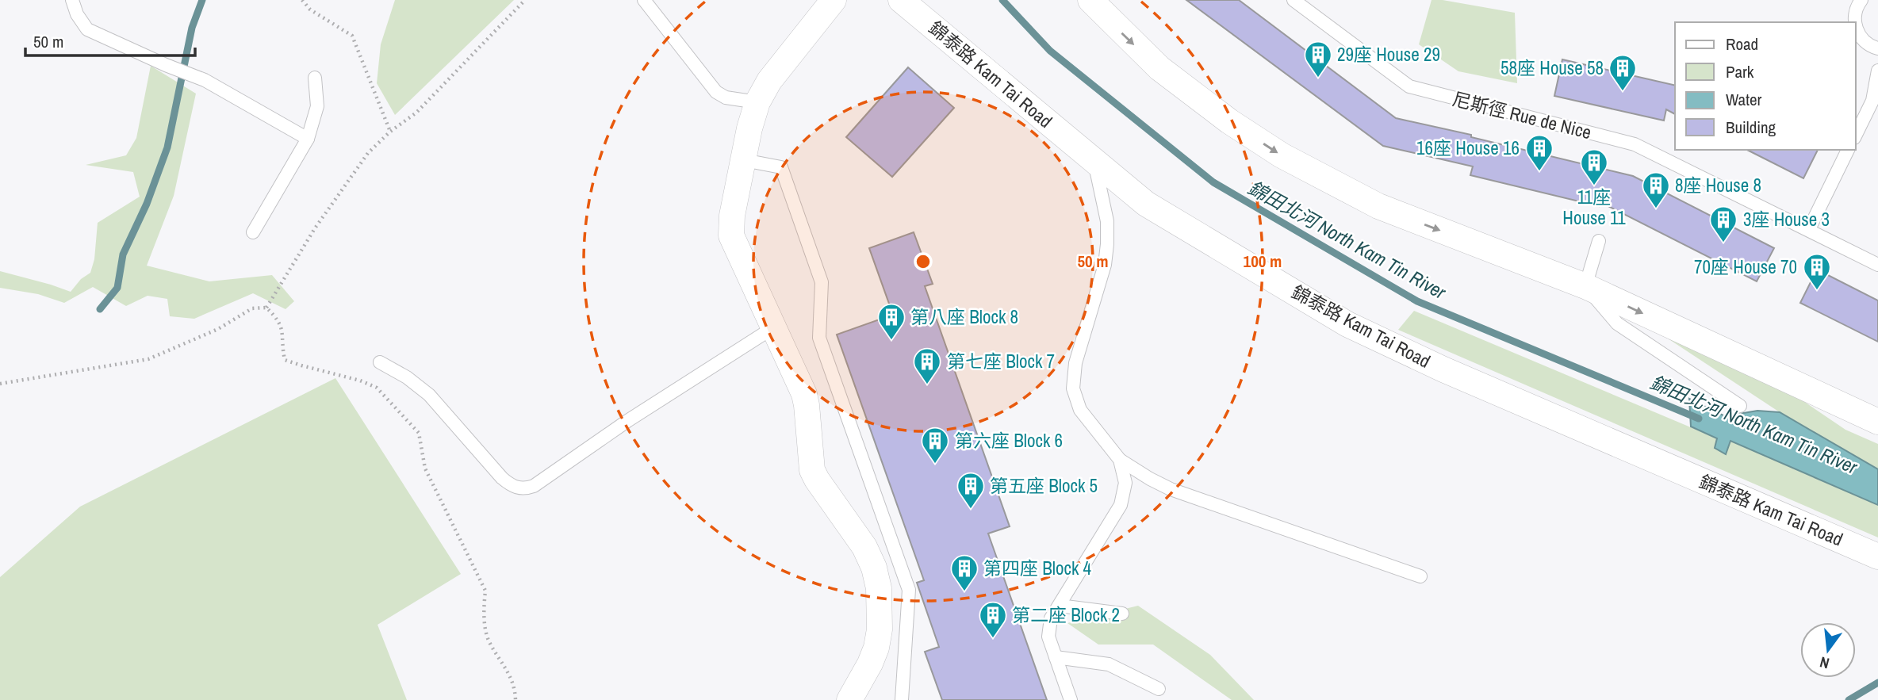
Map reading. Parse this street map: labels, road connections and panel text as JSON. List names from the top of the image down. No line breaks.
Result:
{"streets":{"street":["錦泰路 Kam Tai Road"],"lane":["尼斯徑 Rue de Nice"]},"water":["錦田北河 North Kam Tin River"],"places":{"building":["29座 House 29","58座 House 58","16座 House 16","11座 House 11","8座 House 8","3座 House 3","70座 House 70","第八座 Block 8","第七座 Block 7","第六座 Block 6","第五座 Block 5","第四座 Block 4","第二座 Block 2"]},"legend":["Road","Park","Water","Building"],"scale_bar":"50 m","north":"bottom","rings":["50 m","100 m"]}
